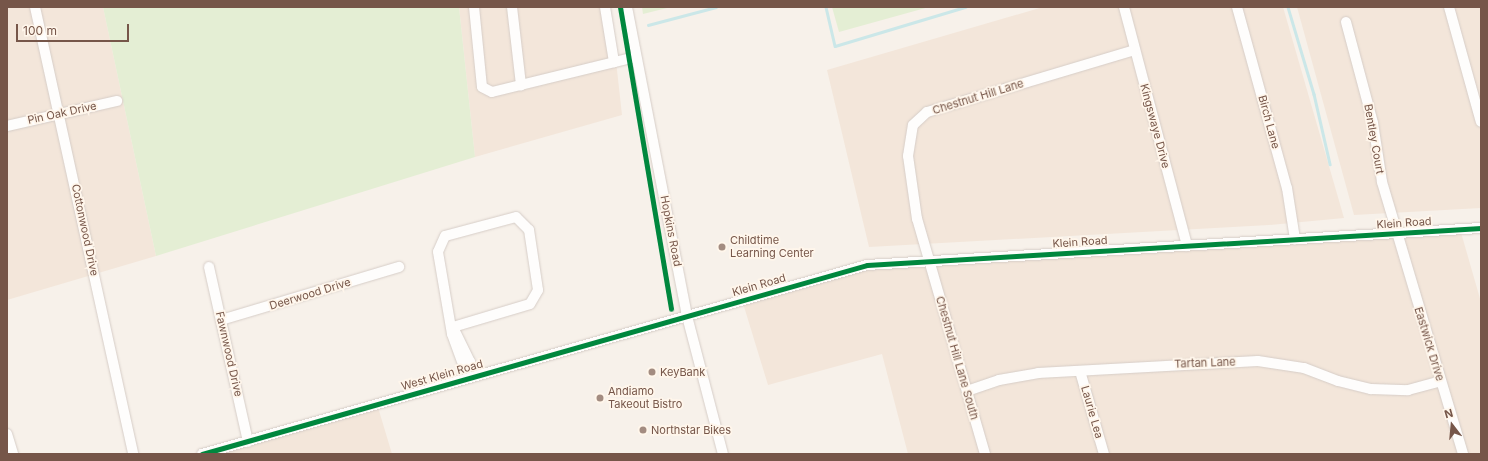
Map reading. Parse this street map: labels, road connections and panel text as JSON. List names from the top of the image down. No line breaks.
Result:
{"streets":{"street":["Chestnut Hill Lane","Pin Oak Drive","Birch Lane","Kingswaye Drive","Bentley Court","Klein Road","Cottonwood Drive","Hopkins Road","Deerwood Drive","Eastwick Drive","Fawnwood Drive","Chestnut Hill Lane South","Tartan Lane","West Klein Road","Laurie Lea"]},"crossings":[["Chestnut Hill Lane","Kingswaye Drive"],["Chestnut Hill Lane","Klein Road"],["Chestnut Hill Lane","Chestnut Hill Lane South"],["Pin Oak Drive","Cottonwood Drive"],["Birch Lane","Klein Road"],["Kingswaye Drive","Klein Road"],["Bentley Court","Klein Road"],["Bentley Court","Eastwick Drive"],["Klein Road","Hopkins Road"],["Klein Road","Eastwick Drive"],["Klein Road","Chestnut Hill Lane South"],["Klein Road","West Klein Road"],["Hopkins Road","West Klein Road"],["Deerwood Drive","Fawnwood Drive"],["Eastwick Drive","Tartan Lane"],["Fawnwood Drive","West Klein Road"],["Chestnut Hill Lane South","Tartan Lane"],["Tartan Lane","Laurie Lea"]],"places":["Childtime Learning Center","KeyBank","Andiamo Takeout Bistro","Northstar Bikes"],"scale_bar":"100 m","north":"top"}
